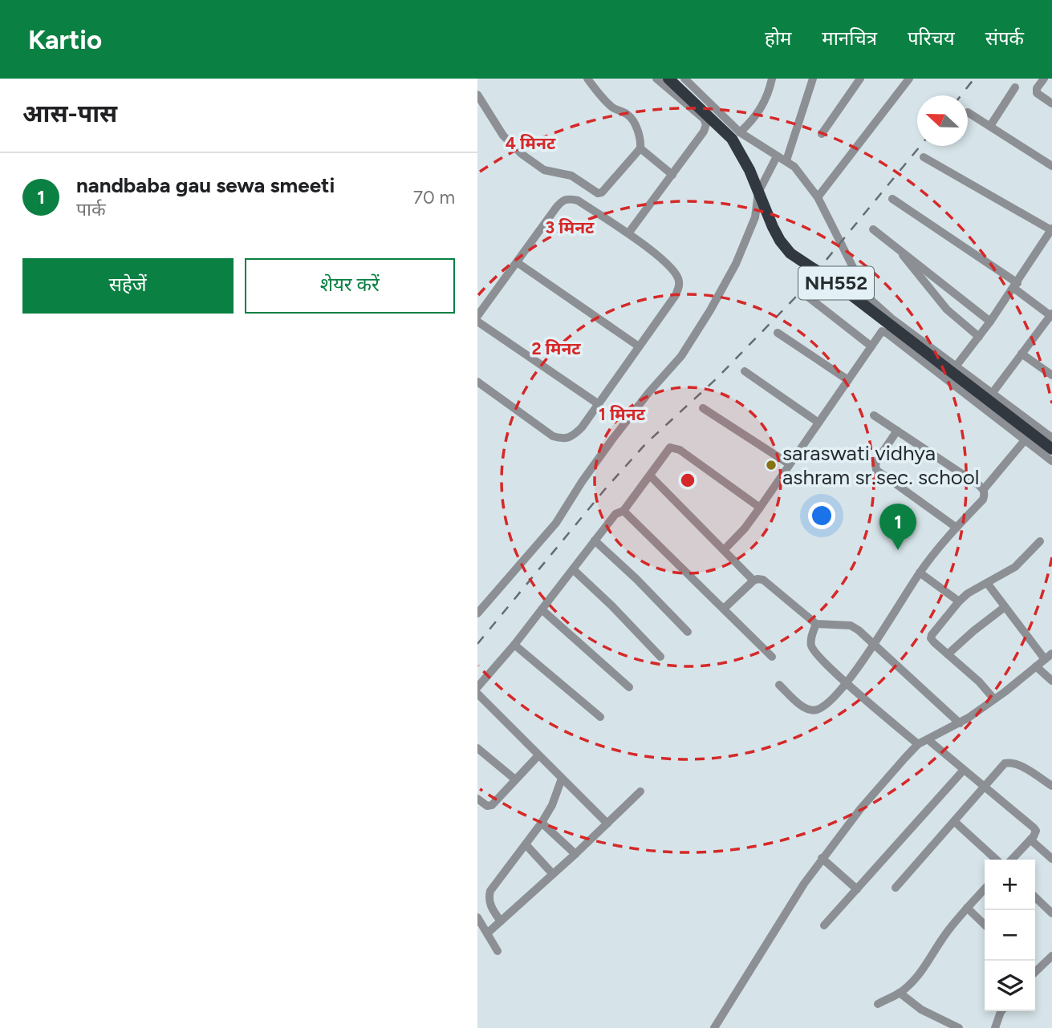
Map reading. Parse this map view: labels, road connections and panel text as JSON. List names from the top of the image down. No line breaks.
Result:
{"streets":{"highway":["NH552"]},"places":["saraswati vidhya ashram sr.sec. school"],"north":"left","page":{"header":"Kartio","nav":["होम","मानचित्र","परिचय","संपर्क"],"heading":"आस-पास","list":[{"mark":"1","name":"nandbaba gau sewa smeeti","note":"पार्क","value":"70 m"}],"buttons":["सहेजें","शेयर करें"],"pins":"1","map_buttons":["+","−"]},"rings":["4 मिनट","3 मिनट","2 मिनट","1 मिनट"]}
